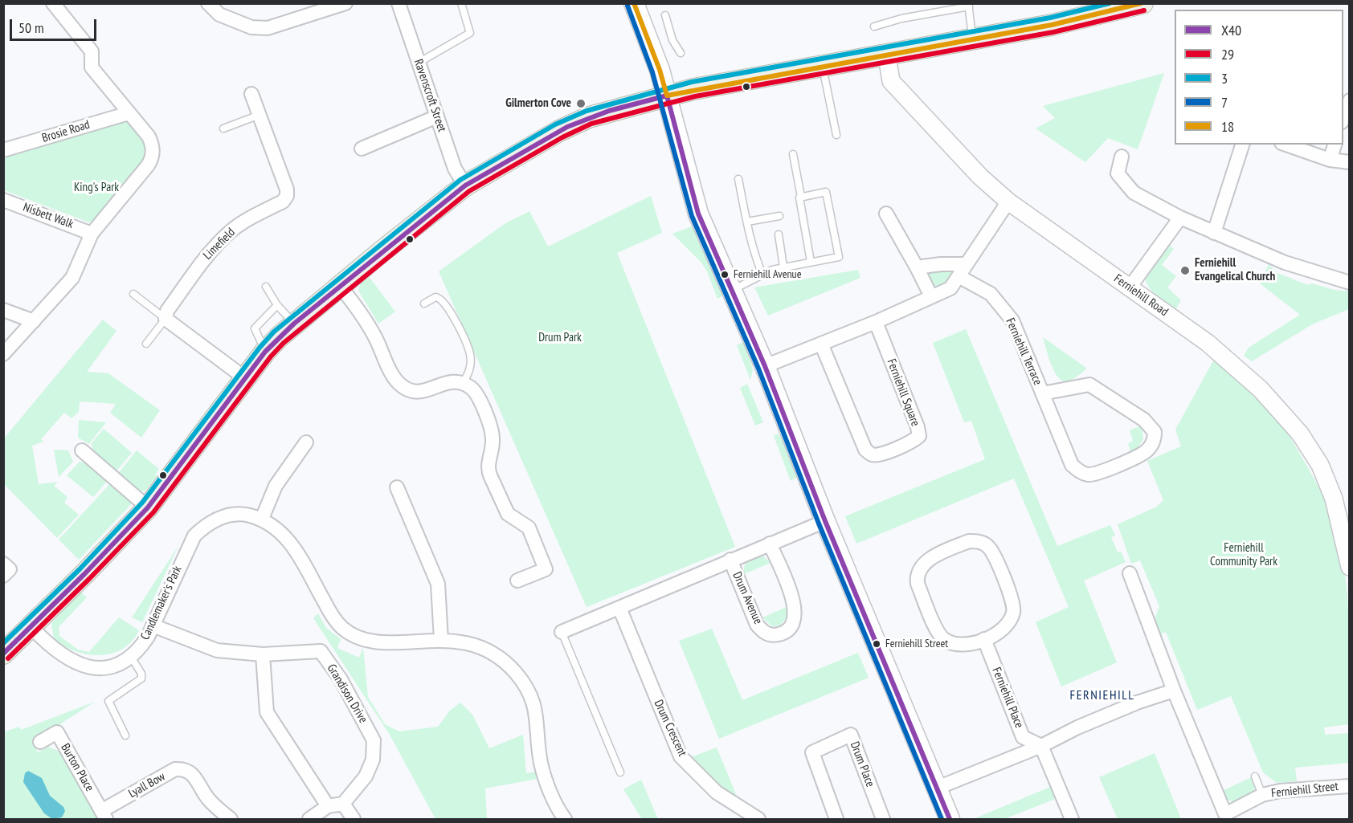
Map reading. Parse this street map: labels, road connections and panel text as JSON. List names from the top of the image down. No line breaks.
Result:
{"streets":{"street":["Ravenscroft Street","Brosie Road","Nisbett Walk","Limefield","Ferniehill Road","Ferniehill Terrace","Ferniehill Square","Drum Avenue","Candlemaker's Park","Grandison Drive","Ferniehill Place","Drum Crescent","Drum Place","Burton Place","Lyall Bow","Ferniehill Street"]},"crossings":[["Drum Avenue","Drum Crescent"],["Candlemaker's Park","Grandison Drive"],["Burton Place","Lyall Bow"]],"districts":["FERNIEHILL"],"parks":["King's Park","Drum Park","Ferniehill Community Park"],"places":["Gilmerton Cove","Ferniehill Evangelical Church","Ferniehill Avenue","Ferniehill Street"],"lines":["transit line 3","transit line 18","transit line 7","transit line 29","transit line X40"],"legend":["X40","29","3","7","18"],"scale_bar":"50 m"}
